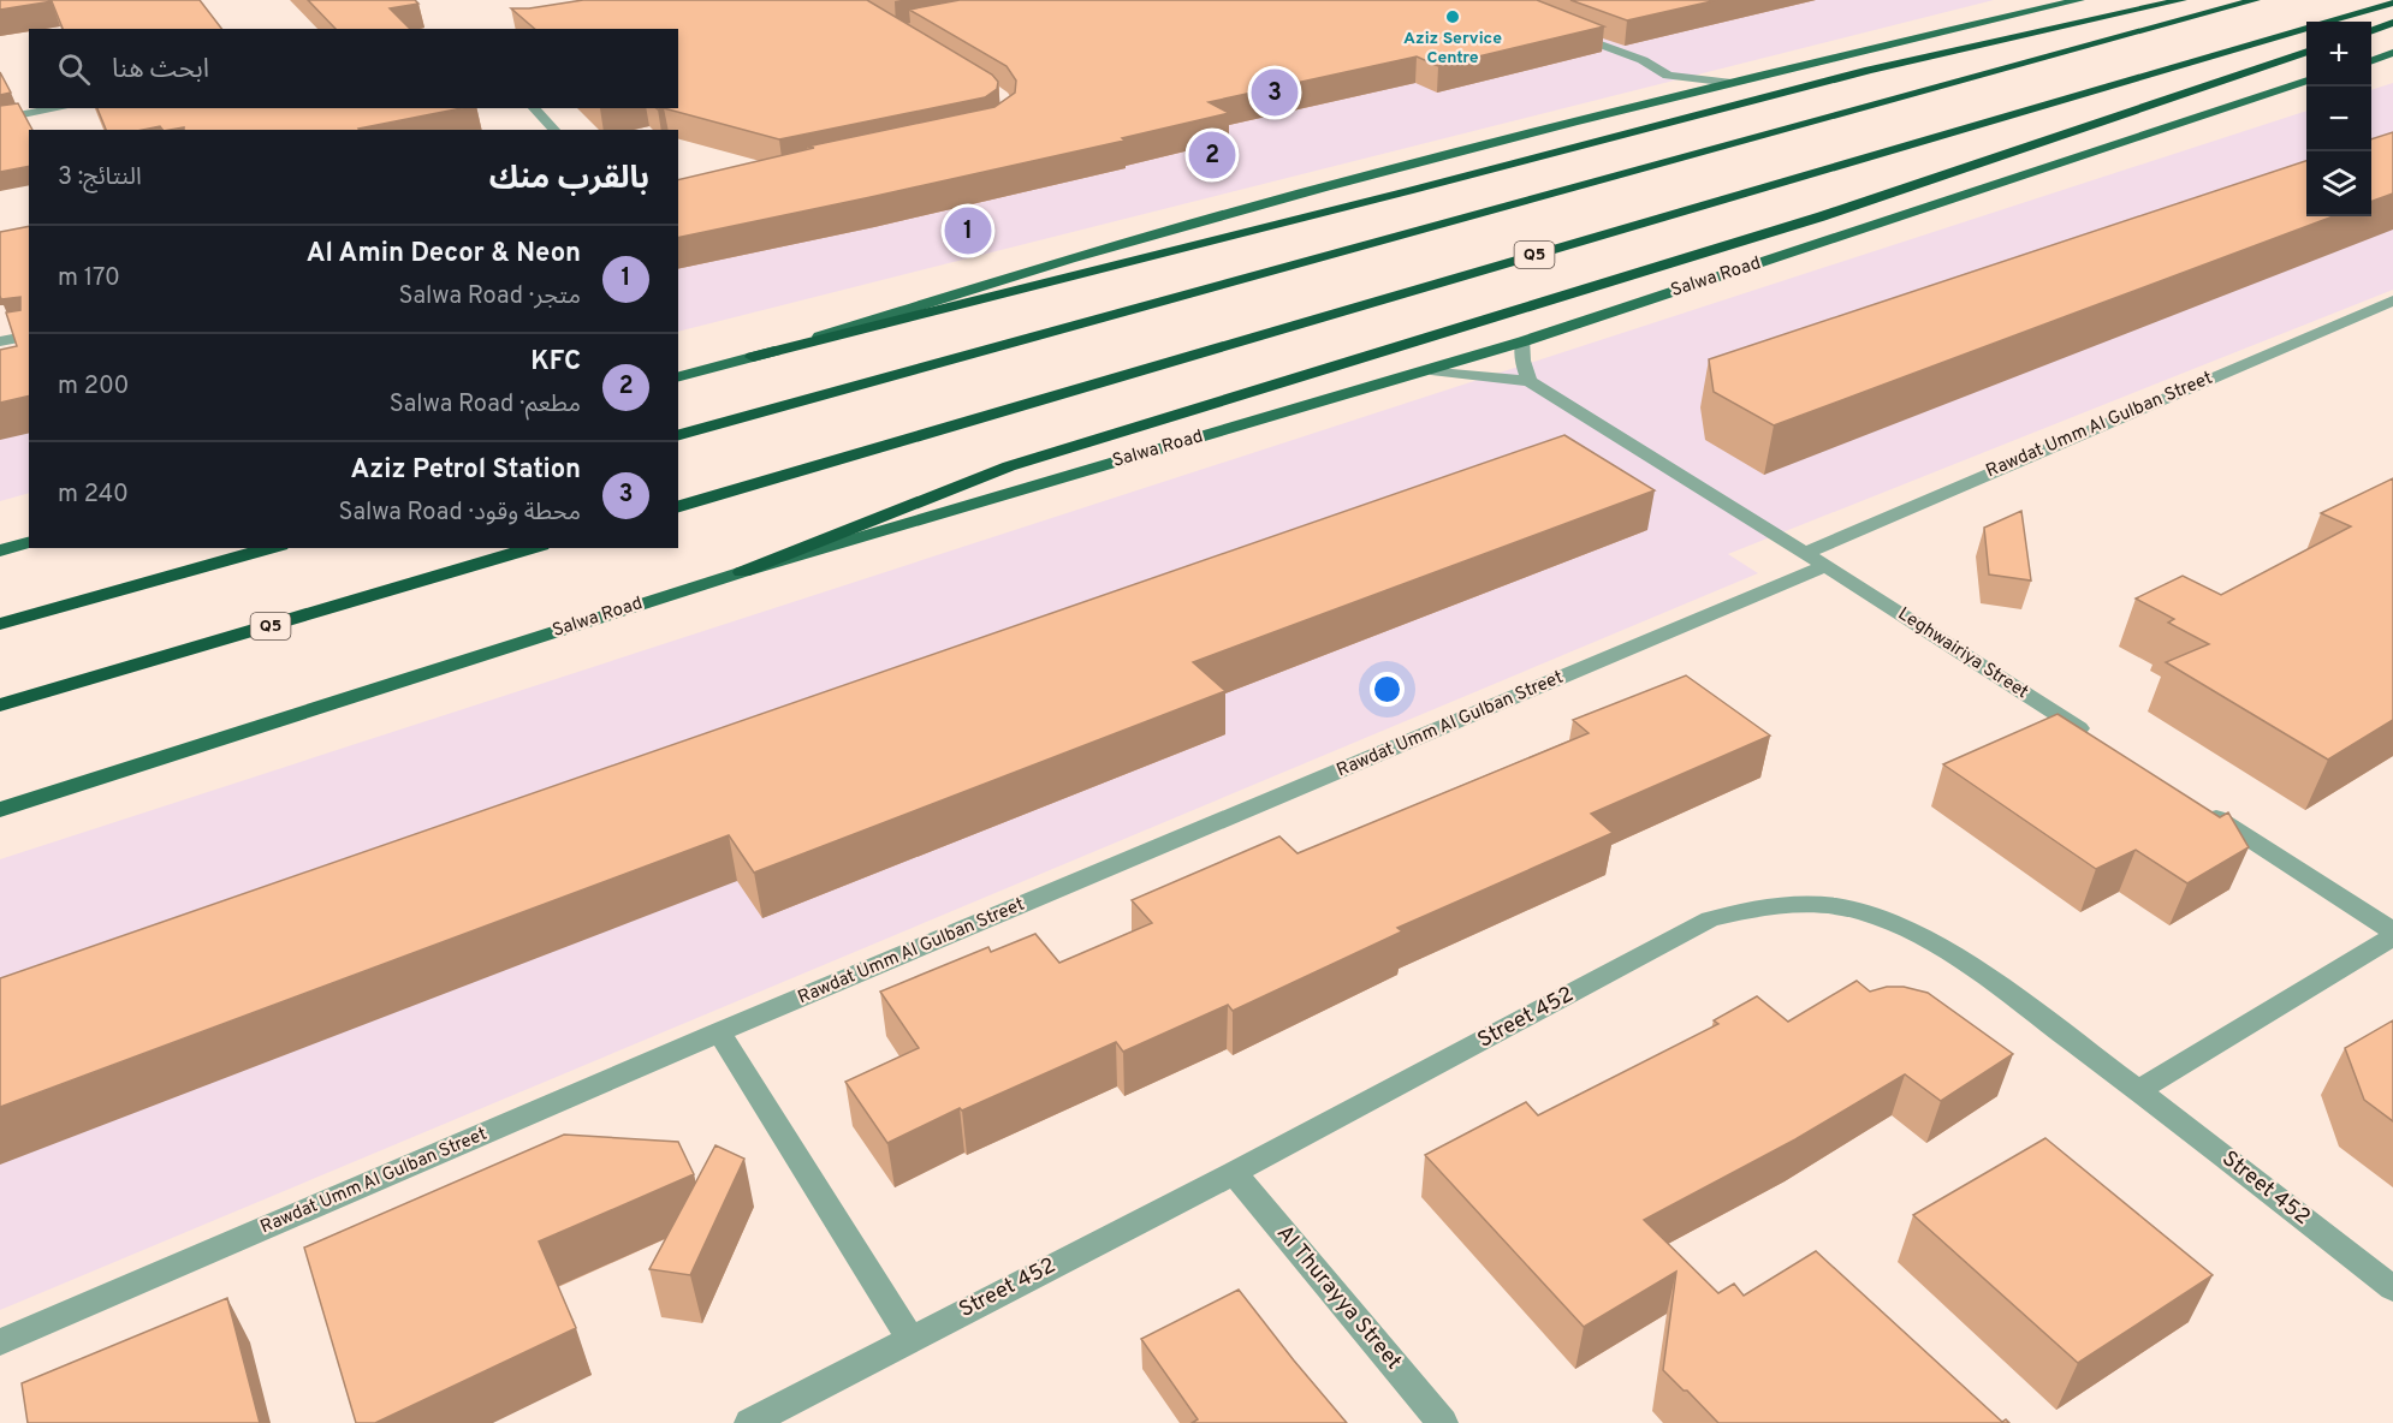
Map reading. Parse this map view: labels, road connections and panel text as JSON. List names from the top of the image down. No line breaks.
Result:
{"streets":{"highway":["Q5"],"main road":["Salwa Road"],"street":["Rawdat Umm Al Gulban Street","Leghwairiya Street","Street 452","Al Thurayya Street"]},"crossings":[["Salwa Road","Leghwairiya Street"],["Rawdat Umm Al Gulban Street","Leghwairiya Street"],["Street 452","Al Thurayya Street"]],"places":["Aziz Service Centre"],"page":{"map_buttons":["+","−"],"search":"ابحث هنا","pins":["3","2","1"],"heading":["بالقرب منك","النتائج: 3"],"list":[{"mark":"1","name":"Al Amin Decor & Neon","note":"متجر · Salwa Road","value":"170 m"},{"mark":"2","name":"KFC","note":"مطعم · Salwa Road","value":"200 m"},{"mark":"3","name":"Aziz Petrol Station","note":"محطة وقود · Salwa Road","value":"240 m"}]}}
